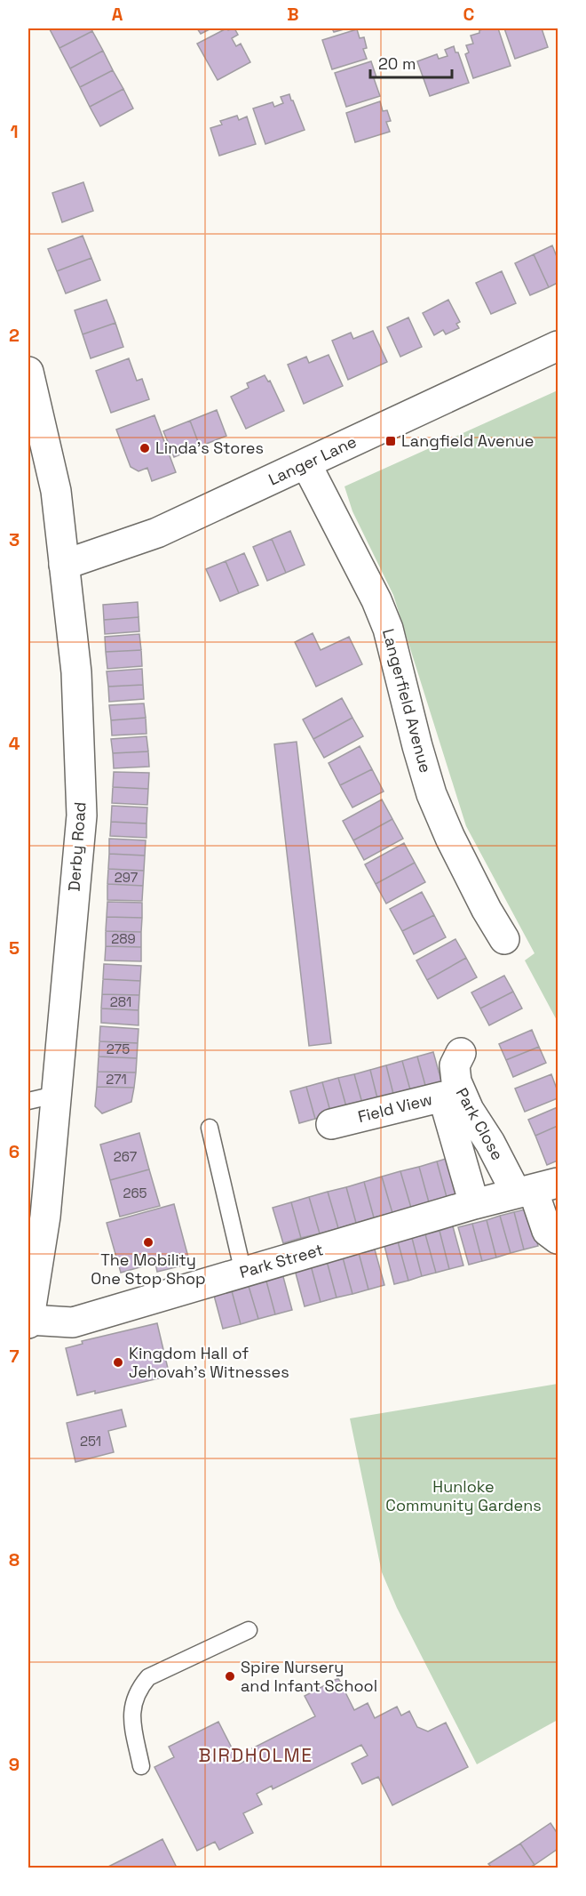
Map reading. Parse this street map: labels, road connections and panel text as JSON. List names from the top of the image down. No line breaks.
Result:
{"streets":{"main road":["Langer Lane","Langerfield Avenue","Derby Road","Field View","Park Close","Park Street"]},"crossings":[["Langer Lane","Langerfield Avenue"],["Langer Lane","Derby Road"],["Derby Road","Park Street"],["Field View","Park Street"],["Park Close","Park Street"]],"districts":["BIRDHOLME"],"parks":["Hunloke Community Gardens"],"places":{"transit":["Langfield Avenue"],"other":["Linda's Stores","The Mobility One Stop Shop","Kingdom Hall of Jehovah's Witnesses","Spire Nursery and Infant School"]},"house_numbers":["297","289","281","275","271","267","265","251"],"scale_bar":"20 m","grid":{"columns":["A","B","C"],"rows":["1","2","3","4","5","6","7","8","9"]}}
